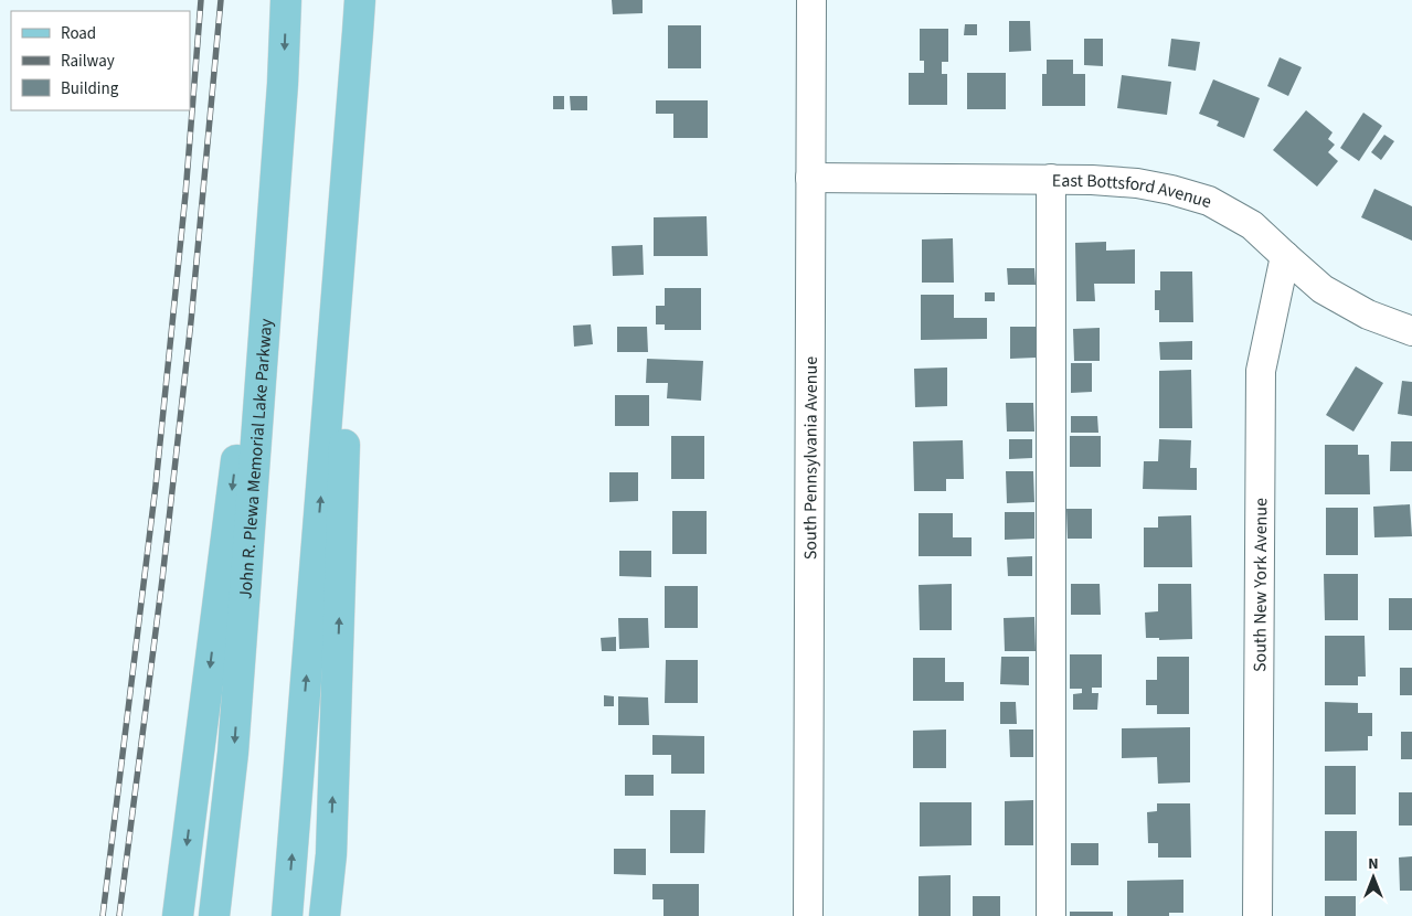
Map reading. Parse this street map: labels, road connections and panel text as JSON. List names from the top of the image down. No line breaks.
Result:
{"streets":{"main road":["John R. Plewa Memorial Lake Parkway"],"street":["East Bottsford Avenue","South Pennsylvania Avenue","South New York Avenue"]},"crossings":[["East Bottsford Avenue","South Pennsylvania Avenue"],["East Bottsford Avenue","South New York Avenue"]],"legend":["Road","Railway","Building"],"north":"top"}
